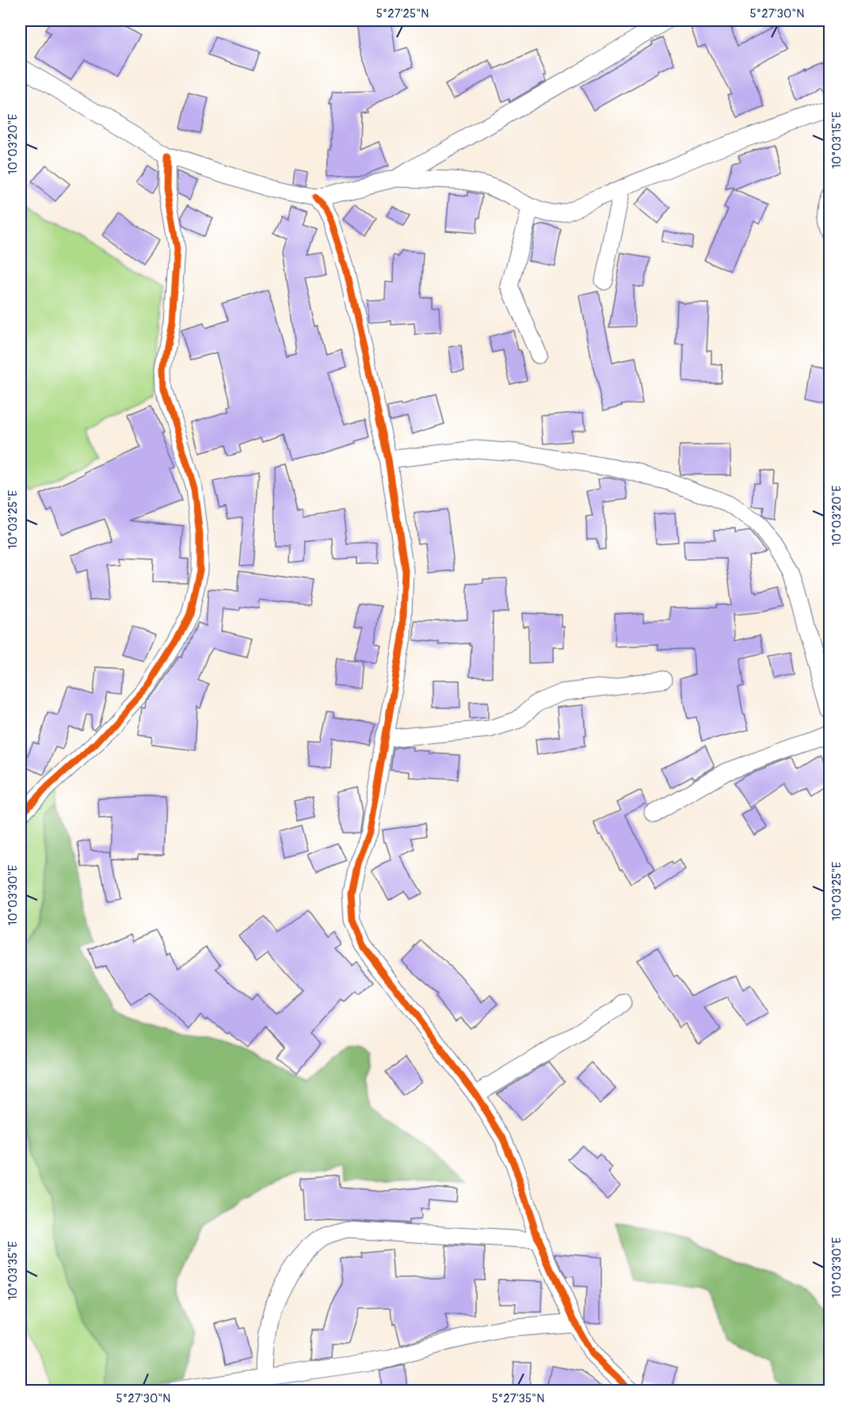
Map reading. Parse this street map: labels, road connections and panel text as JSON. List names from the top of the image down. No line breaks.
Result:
{"coordinates":["5°27'25\"N","5°27'30\"N","10°03'15\"E","10°03'20\"E","10°03'25\"E","10°03'30\"E","10°03'35\"E","5°27'35\"N"]}
